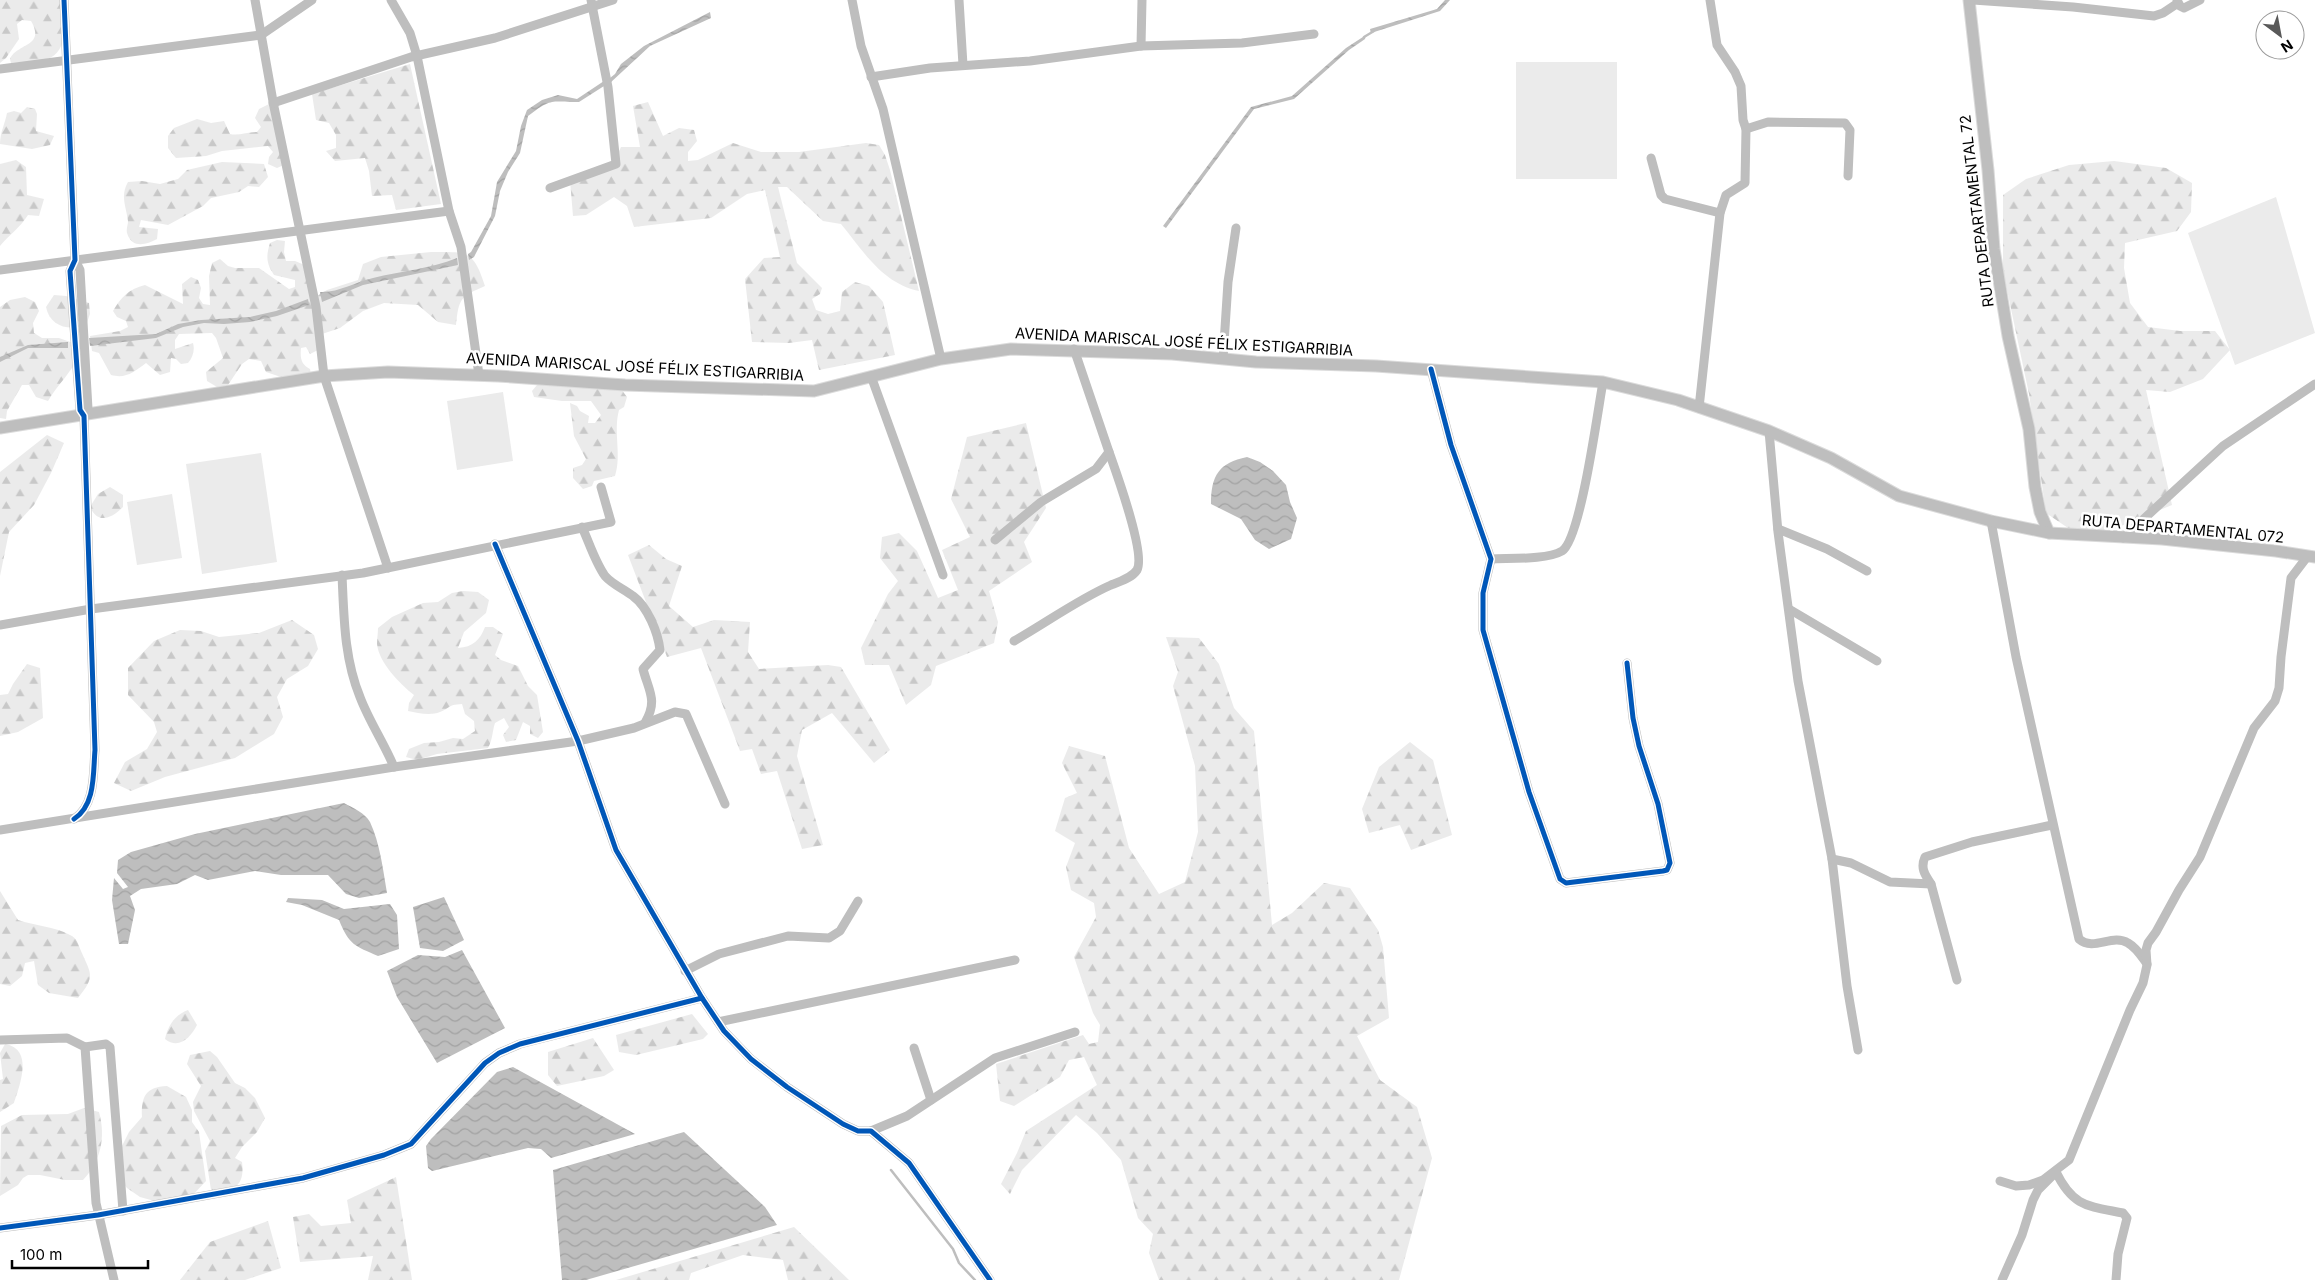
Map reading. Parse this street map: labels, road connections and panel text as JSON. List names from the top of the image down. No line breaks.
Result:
{"streets":{"main road":["RUTA DEPARTAMENTAL 72","AVENIDA MARISCAL JOSÉ FÉLIX ESTIGARRIBIA","RUTA DEPARTAMENTAL 072"]},"crossings":[["RUTA DEPARTAMENTAL 72","AVENIDA MARISCAL JOSÉ FÉLIX ESTIGARRIBIA"],["RUTA DEPARTAMENTAL 72","RUTA DEPARTAMENTAL 072"],["AVENIDA MARISCAL JOSÉ FÉLIX ESTIGARRIBIA","RUTA DEPARTAMENTAL 072"]],"scale_bar":"100 m","north":"bottom right"}
